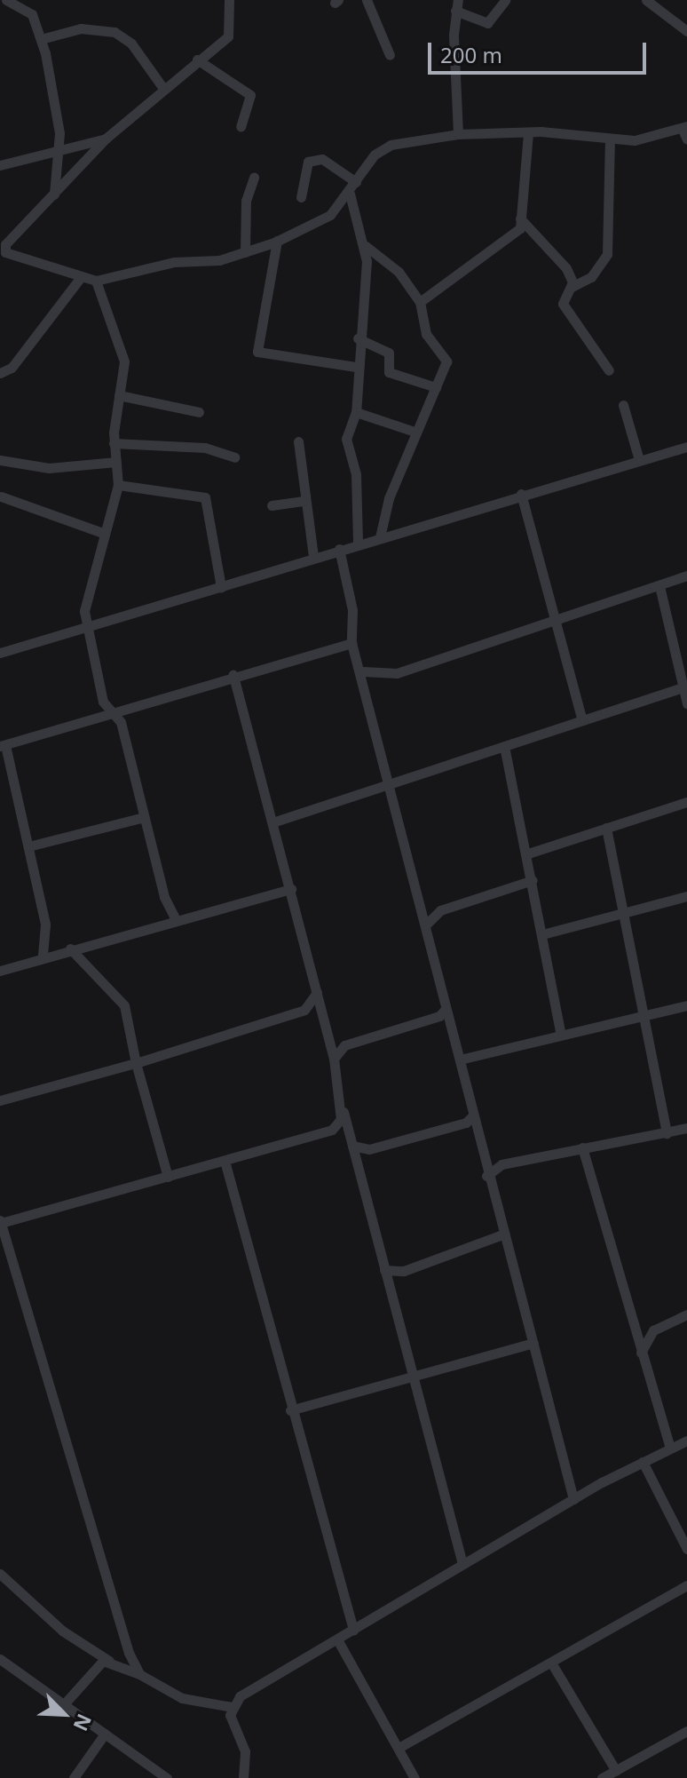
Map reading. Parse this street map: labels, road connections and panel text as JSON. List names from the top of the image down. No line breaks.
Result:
{"scale_bar":"200 m","north":"bottom right"}
